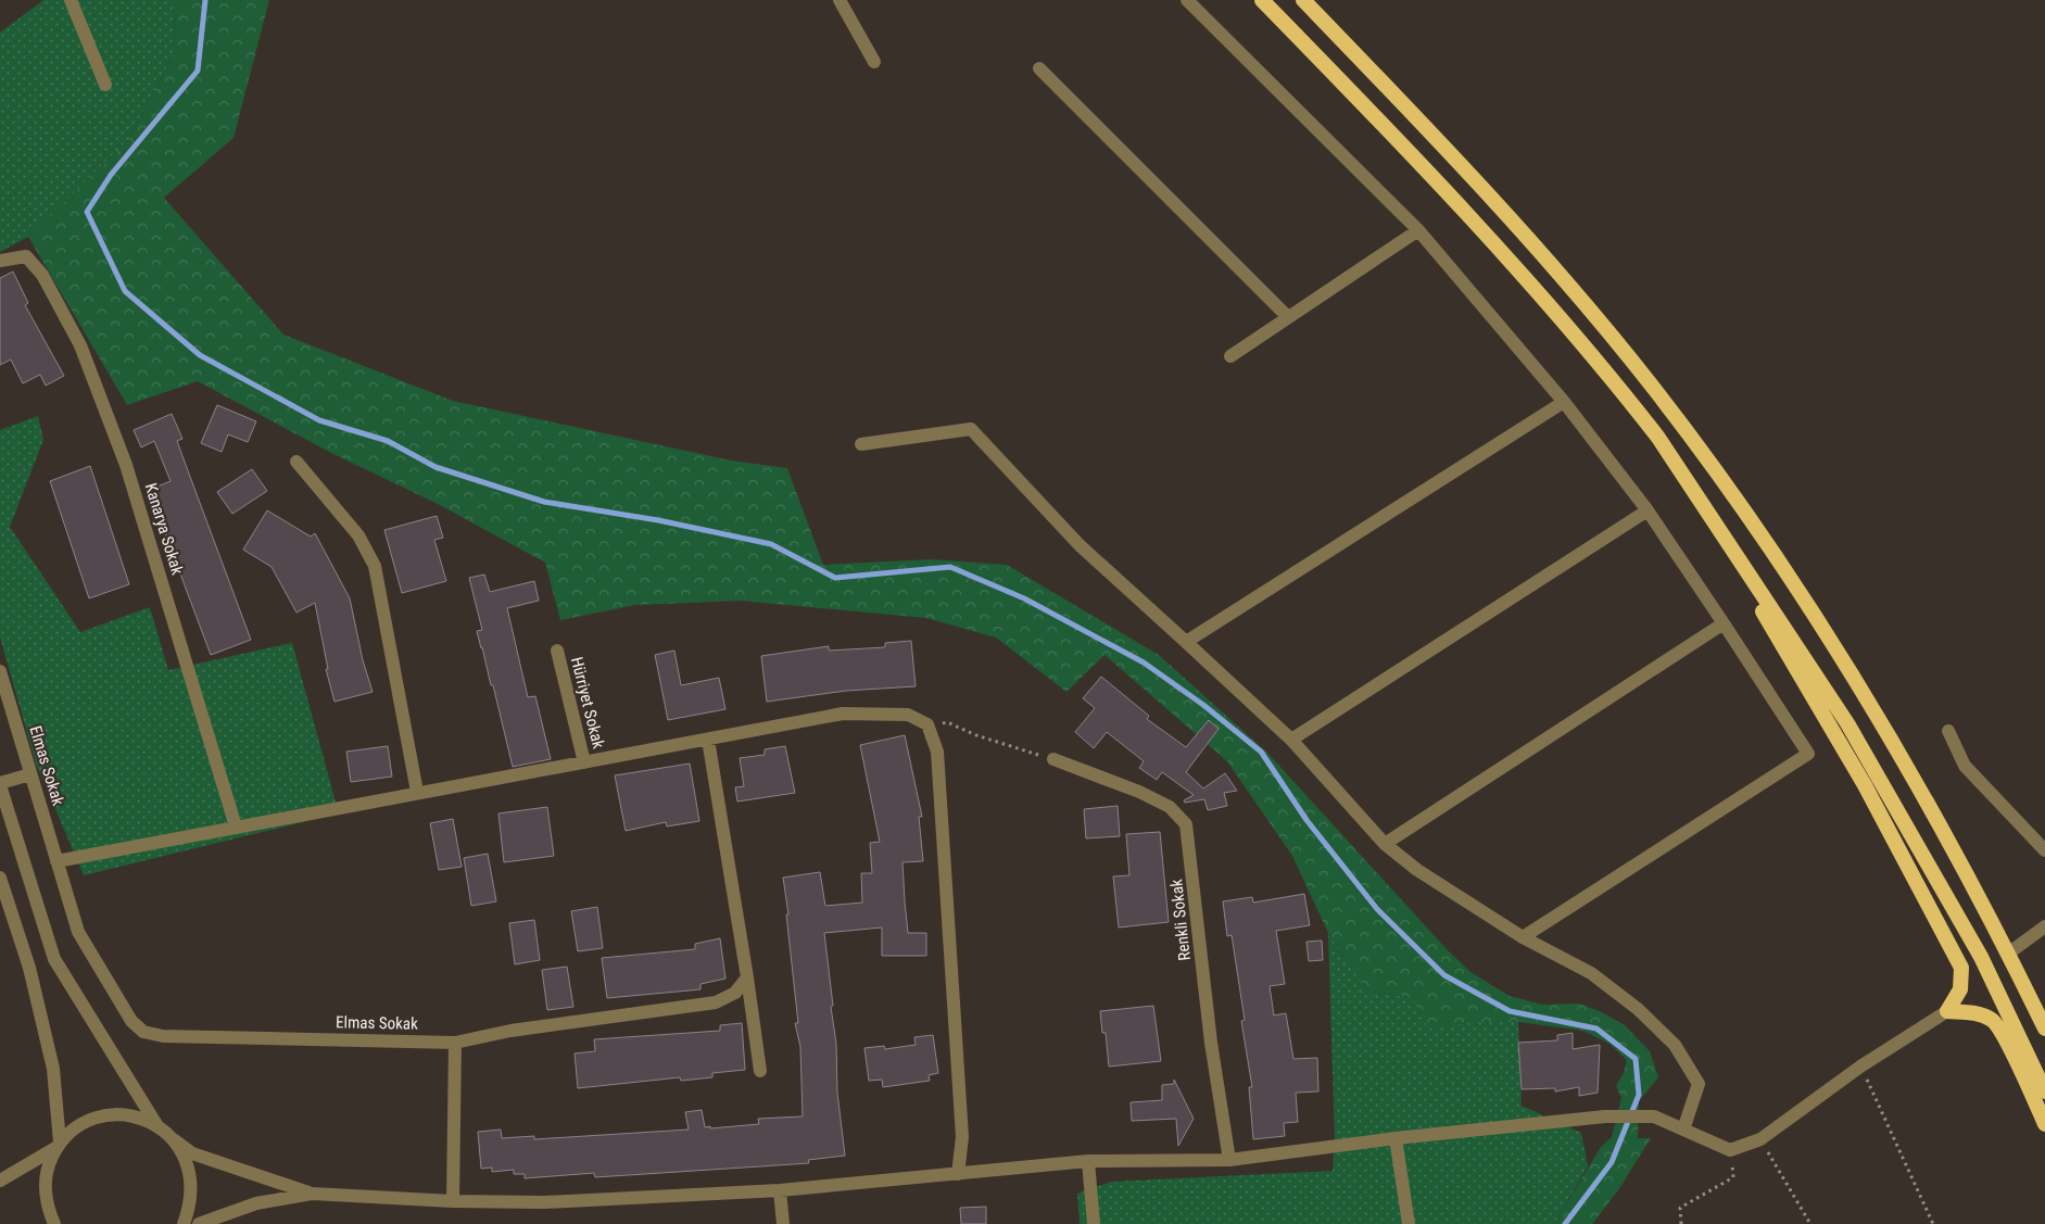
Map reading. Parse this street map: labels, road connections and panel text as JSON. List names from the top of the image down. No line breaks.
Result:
{"streets":{"street":["Kanarya Sokak","Hürriyet Sokak","Elmas Sokak","Renkli Sokak"]}}
